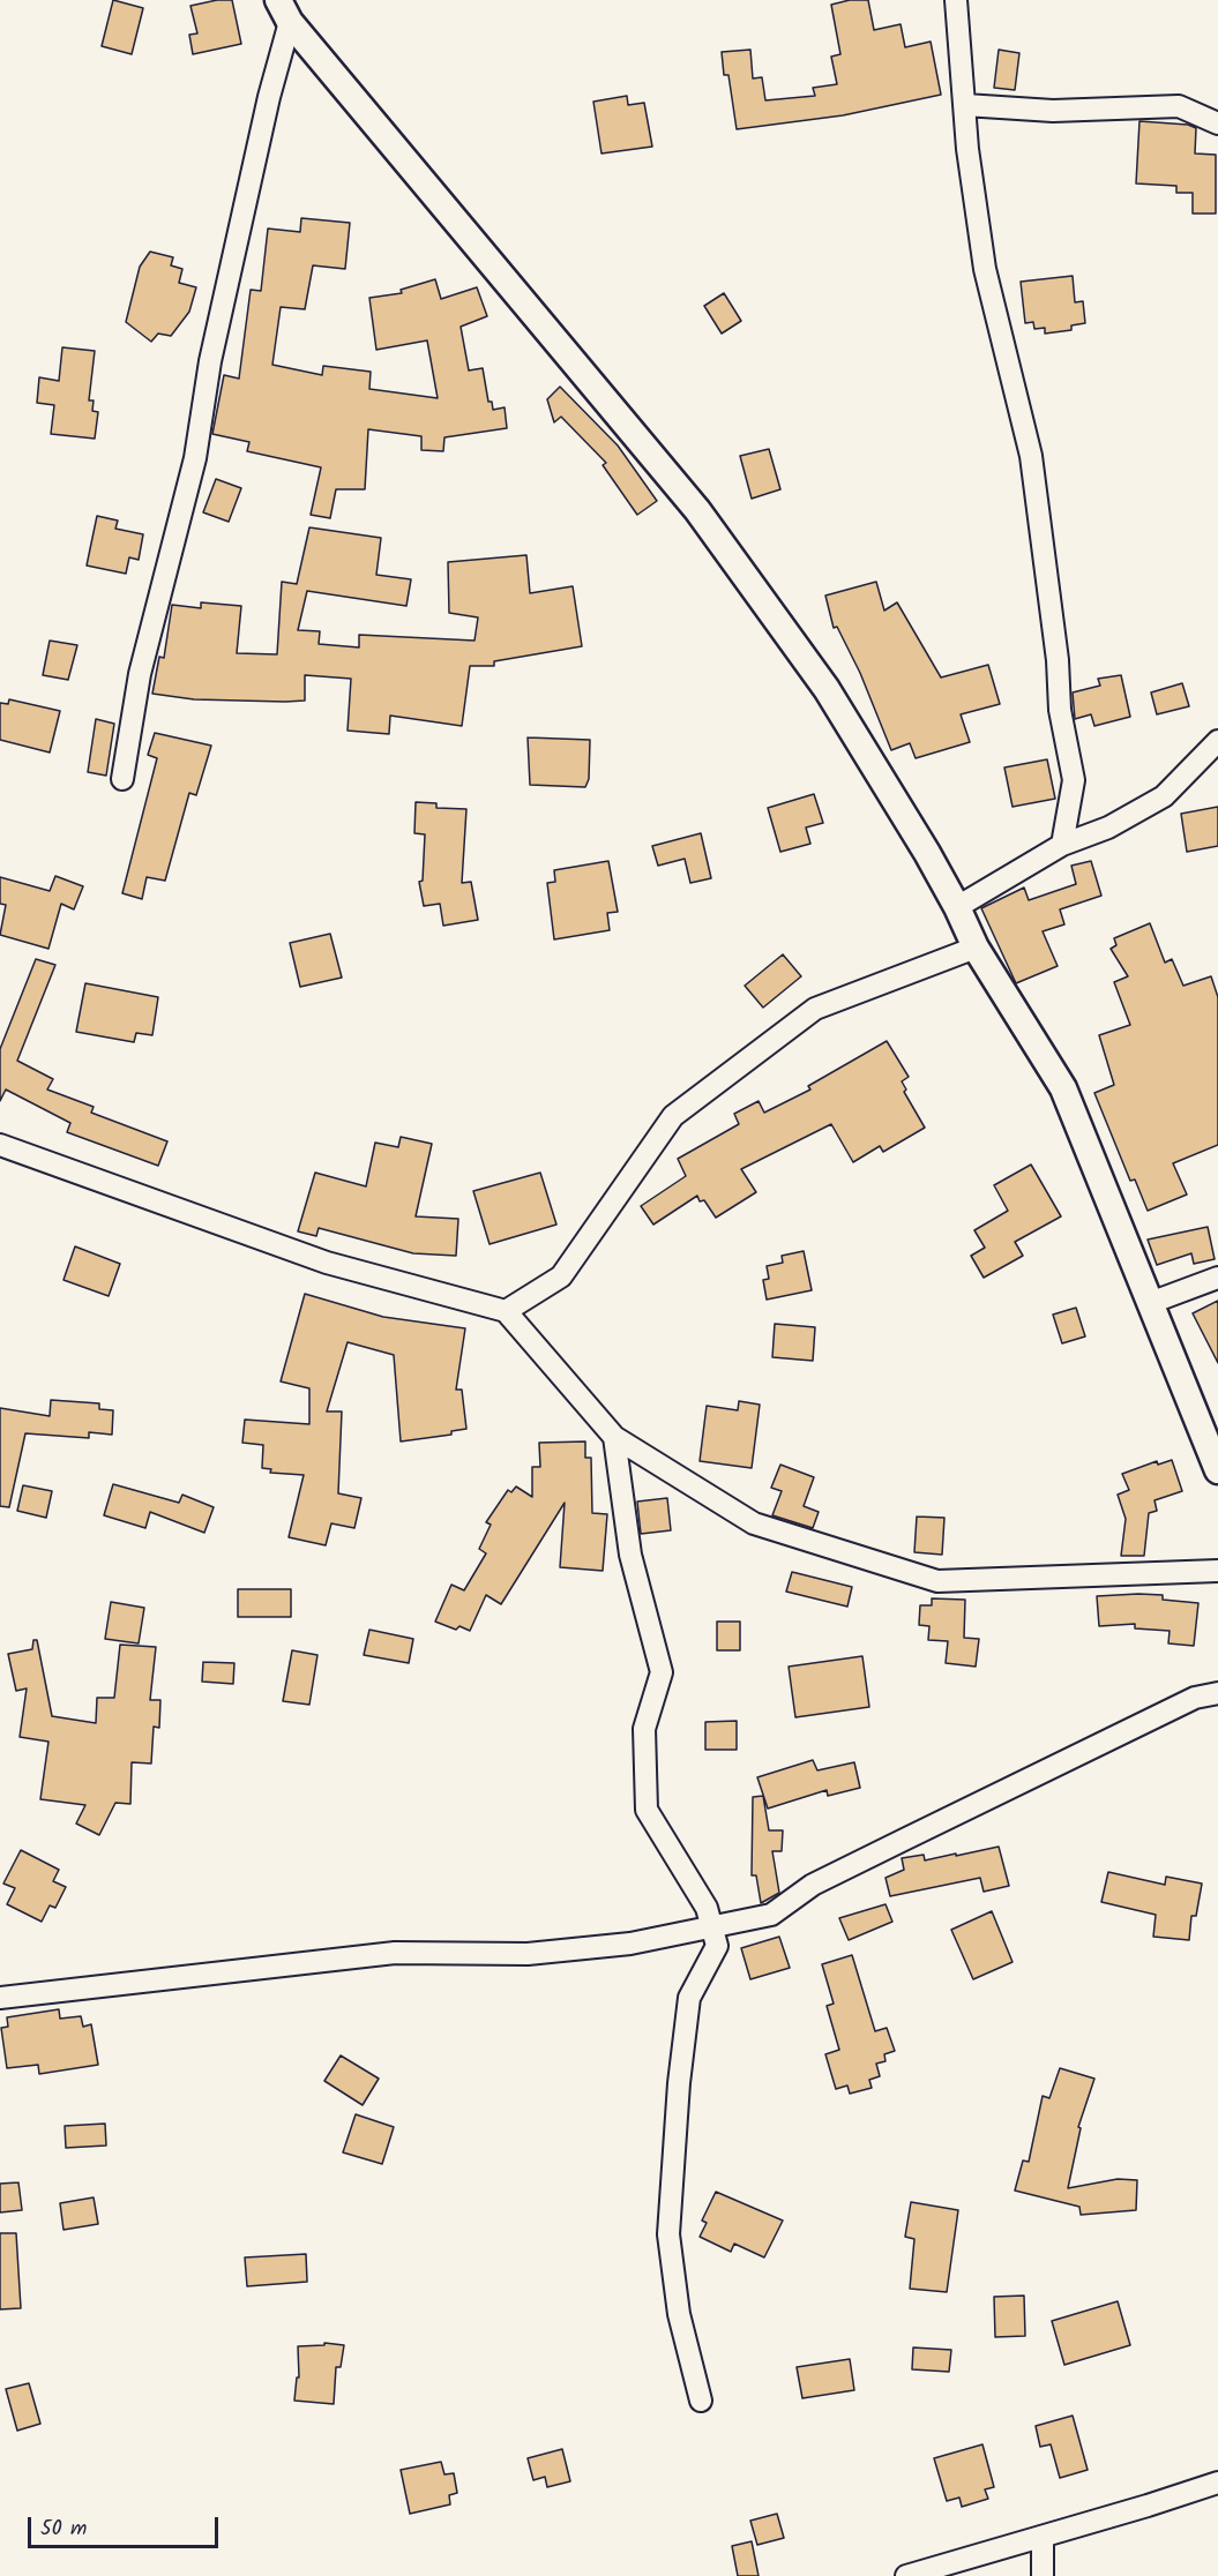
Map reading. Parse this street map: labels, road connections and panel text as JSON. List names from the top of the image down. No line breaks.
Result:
{"scale_bar":"50 m"}
